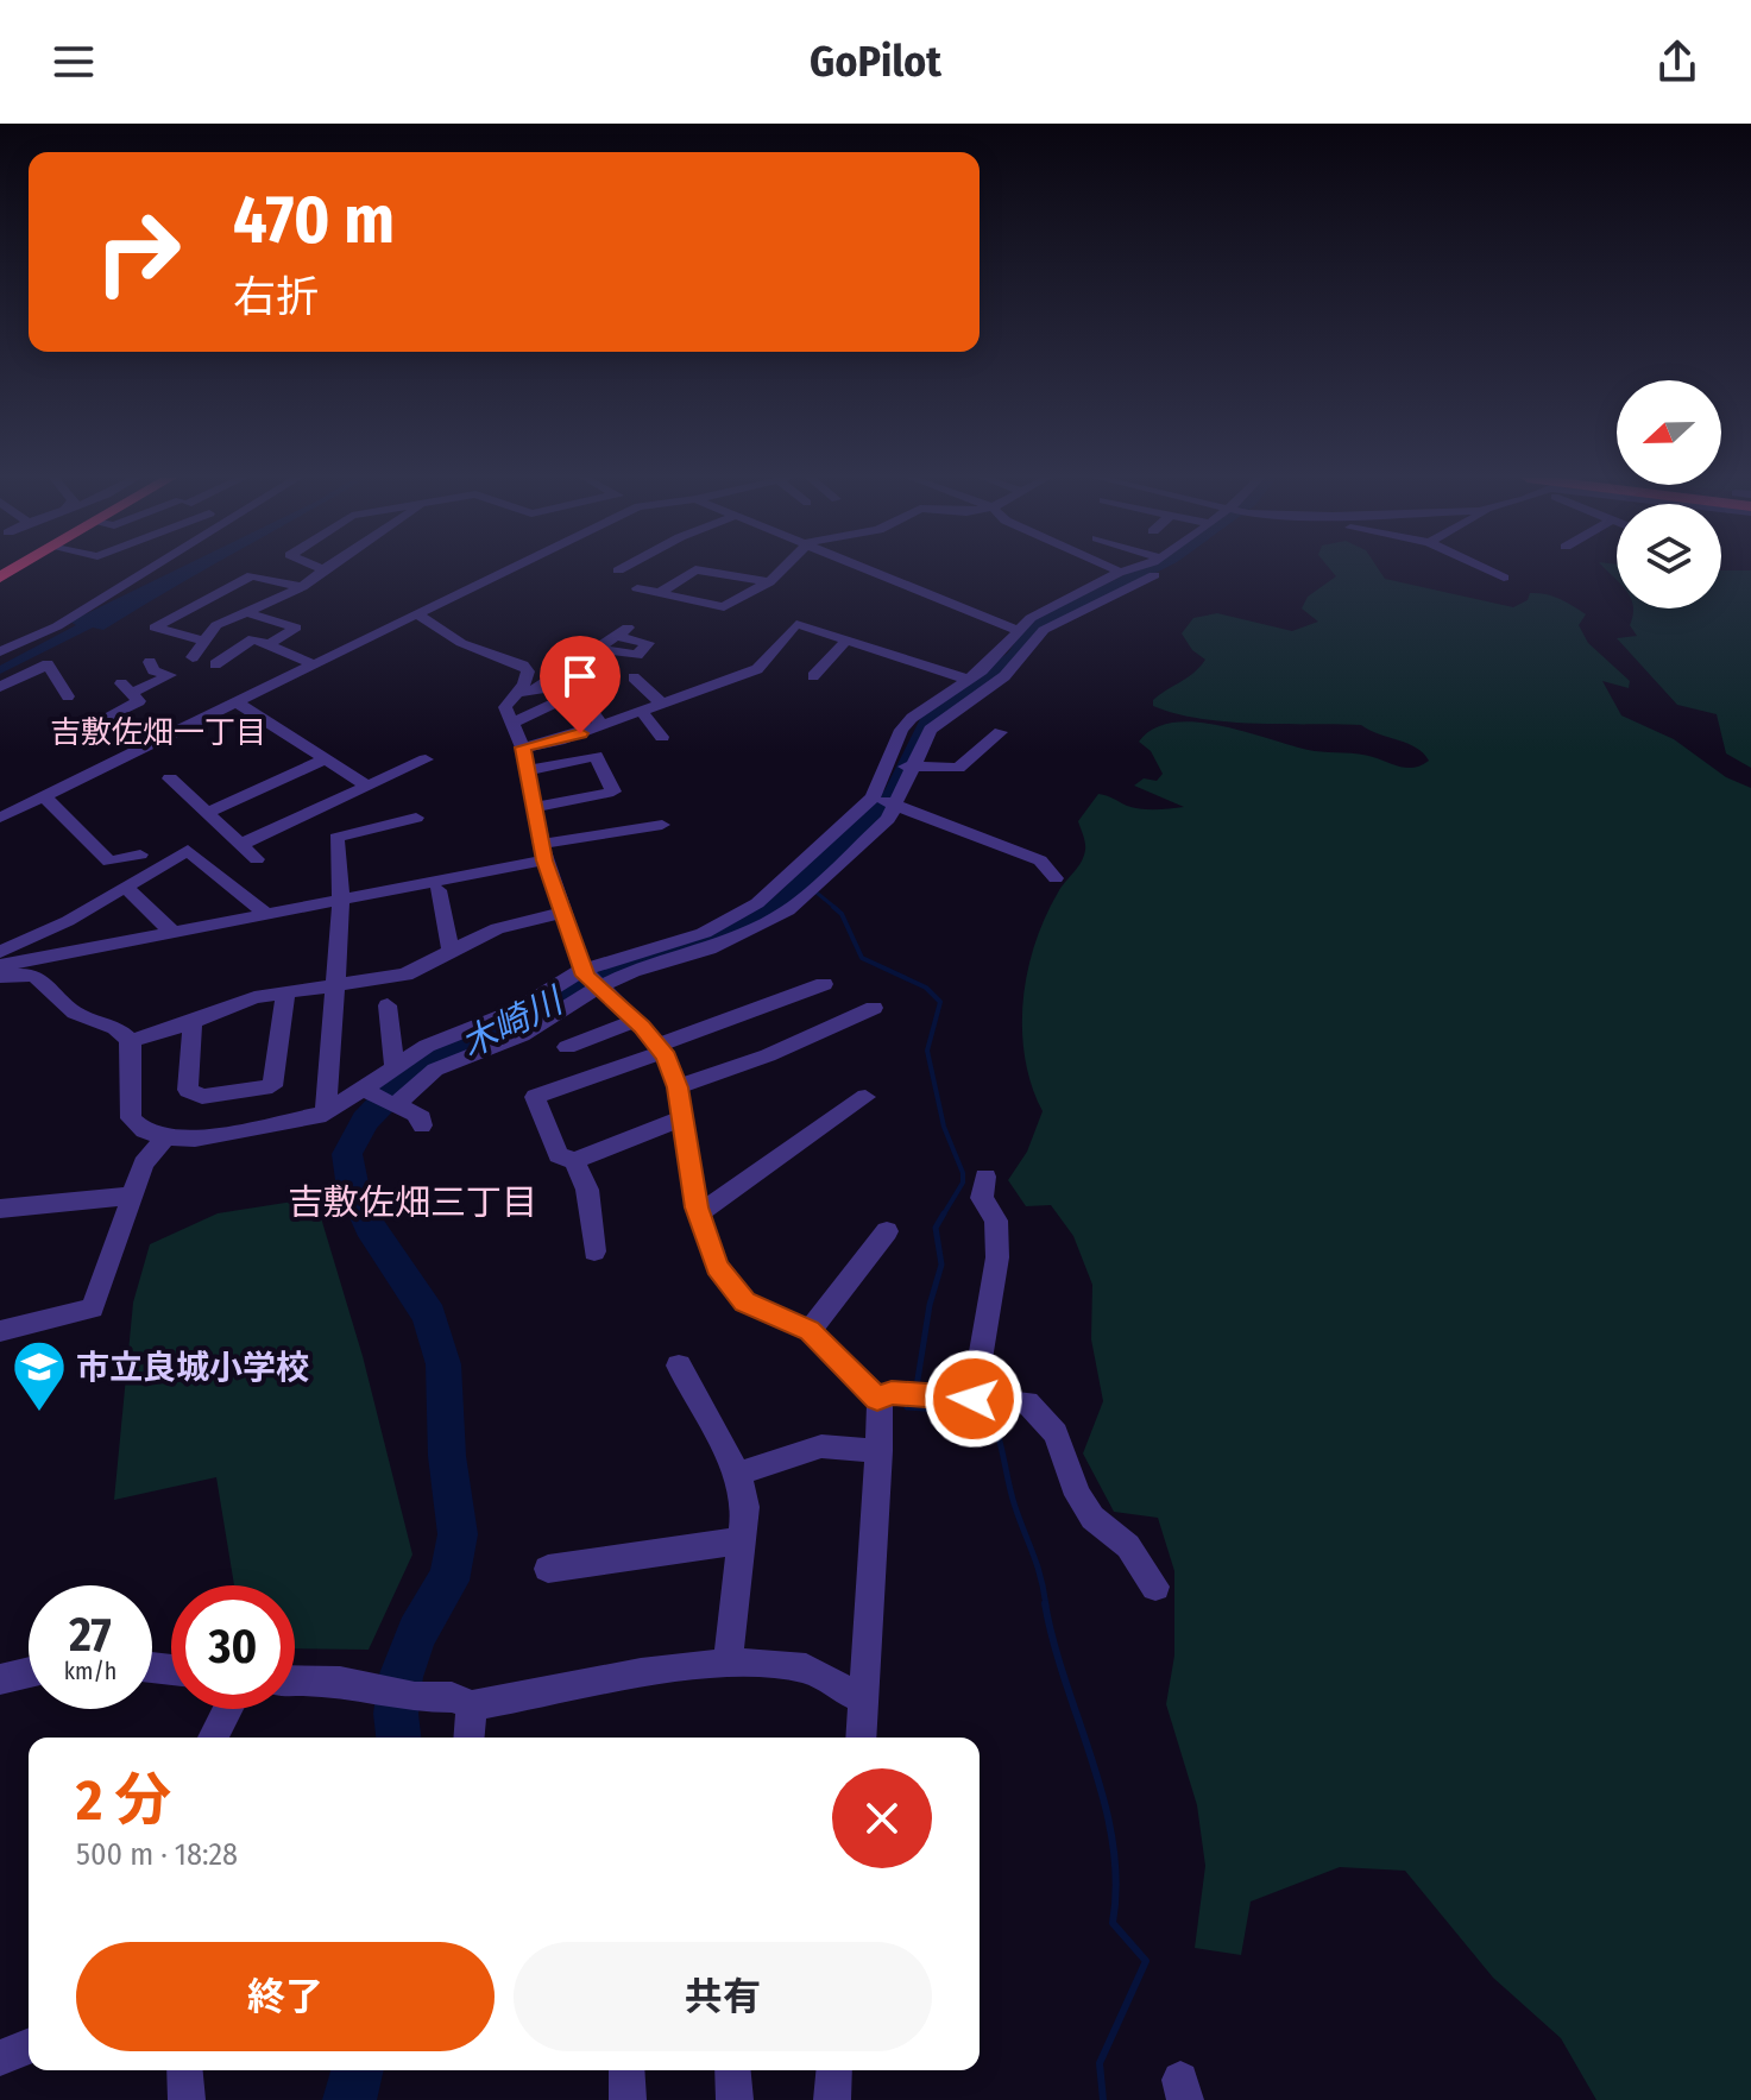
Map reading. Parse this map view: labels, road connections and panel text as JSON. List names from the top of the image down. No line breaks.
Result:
{"districts":["吉敷佐畑一丁目","吉敷佐畑三丁目"],"water":["木崎川"],"places":{"school or university":["市立良城小学校"]},"north":"left","page":{"header":"GoPilot","turn":["470 m","右折"],"speed":"27 km/h","limit":"30","heading":["2 分","500 m · 18:28"],"buttons":["終了","共有"]}}
